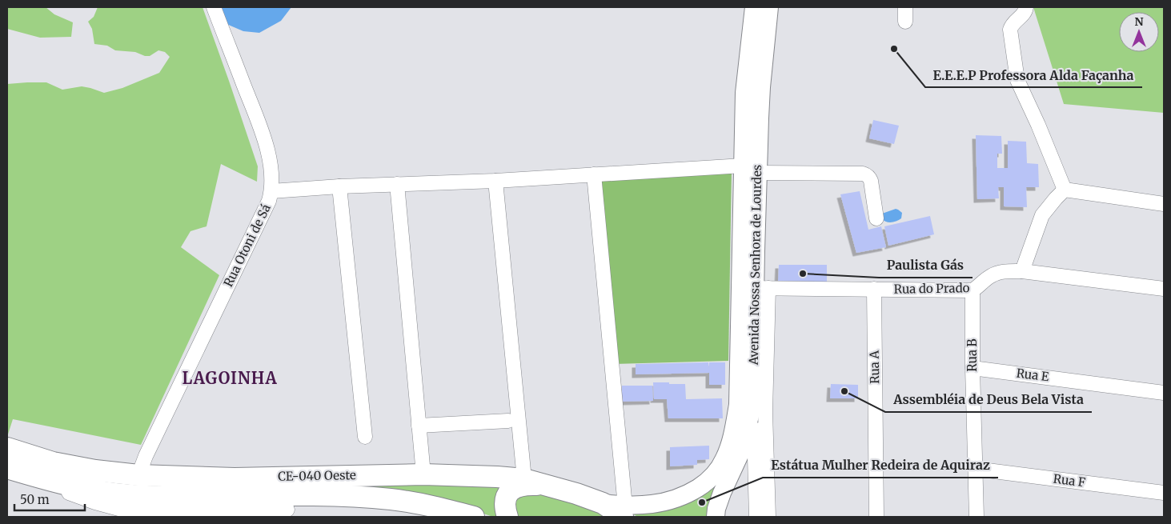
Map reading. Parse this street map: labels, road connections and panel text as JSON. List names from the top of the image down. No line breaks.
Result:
{"streets":{"highway":["CE-040 Oeste"],"main road":["Avenida Nossa Senhora de Lourdes"],"street":["Rua Otoni de Sá","Rua do Prado","Rua B","Rua A","Rua E","Rua F"]},"crossings":[["Rua Otoni de Sá","CE-040 Oeste"],["Avenida Nossa Senhora de Lourdes","Rua do Prado"],["Avenida Nossa Senhora de Lourdes","CE-040 Oeste"],["Rua do Prado","Rua B"],["Rua do Prado","Rua A"],["Rua B","Rua E"],["Rua B","Rua F"]],"districts":["LAGOINHA"],"places":["E.E.E.P Professora Alda Façanha","Paulista Gás","Assembléia de Deus Bela Vista","Estátua Mulher Redeira de Aquiraz"],"scale_bar":"50 m","north":"top"}
